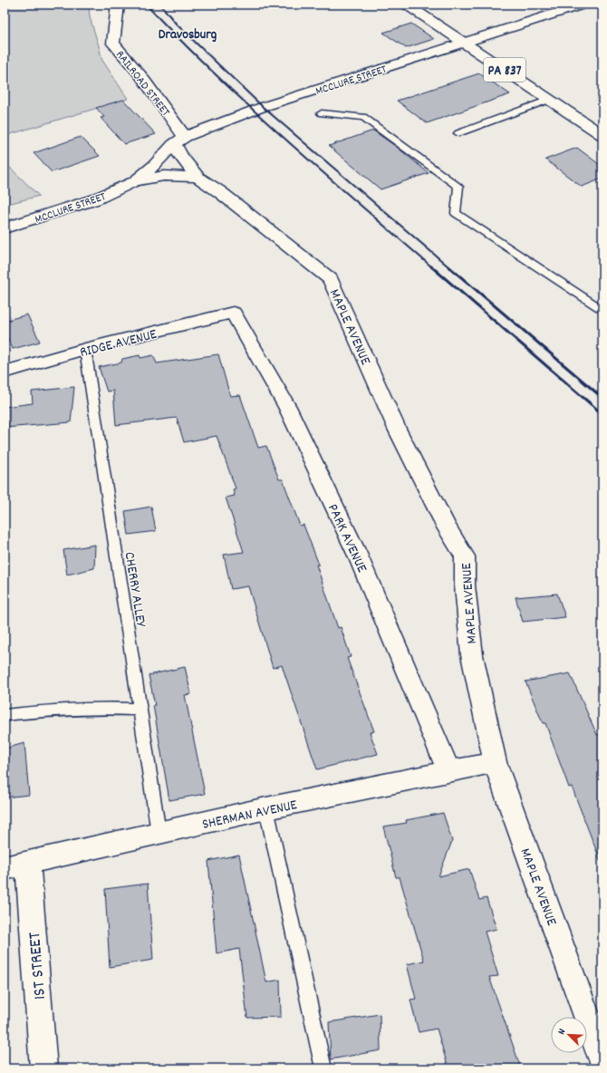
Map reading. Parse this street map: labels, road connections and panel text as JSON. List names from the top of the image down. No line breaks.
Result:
{"streets":{"street":["PA 837","MCCLURE STREET","RAILROAD STREET","MAPLE AVENUE","RIDGE AVENUE","PARK AVENUE","SHERMAN AVENUE","1ST STREET"],"lane":["CHERRY ALLEY"]},"crossings":[["PA 837","MCCLURE STREET"],["MCCLURE STREET","RAILROAD STREET"],["MCCLURE STREET","MAPLE AVENUE"],["RAILROAD STREET","MAPLE AVENUE"],["MAPLE AVENUE","SHERMAN AVENUE"],["RIDGE AVENUE","PARK AVENUE"],["RIDGE AVENUE","CHERRY ALLEY"],["PARK AVENUE","SHERMAN AVENUE"],["CHERRY ALLEY","SHERMAN AVENUE"],["SHERMAN AVENUE","1ST STREET"]],"districts":["Dravosburg"],"north":"top left"}
